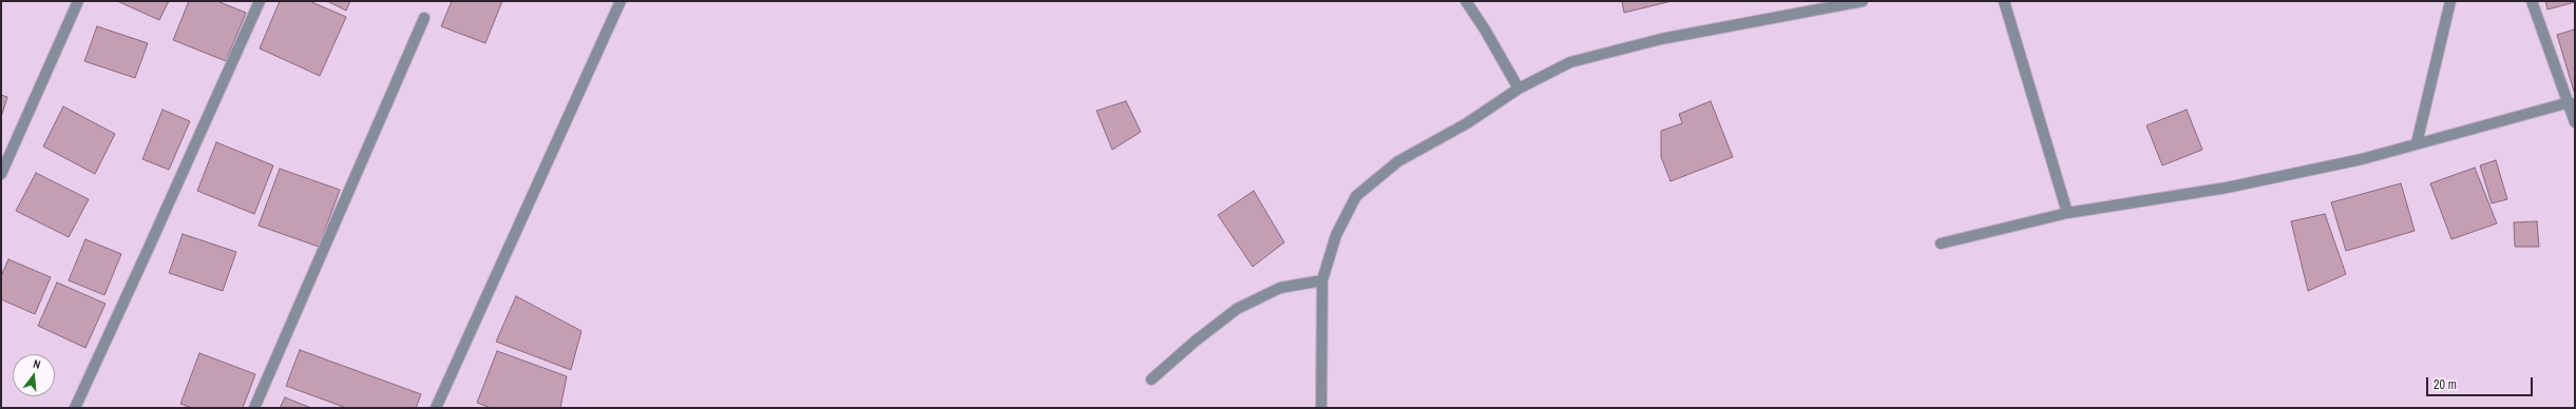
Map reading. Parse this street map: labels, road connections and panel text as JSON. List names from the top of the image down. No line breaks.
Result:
{"scale_bar":"20 m","north":"top"}
